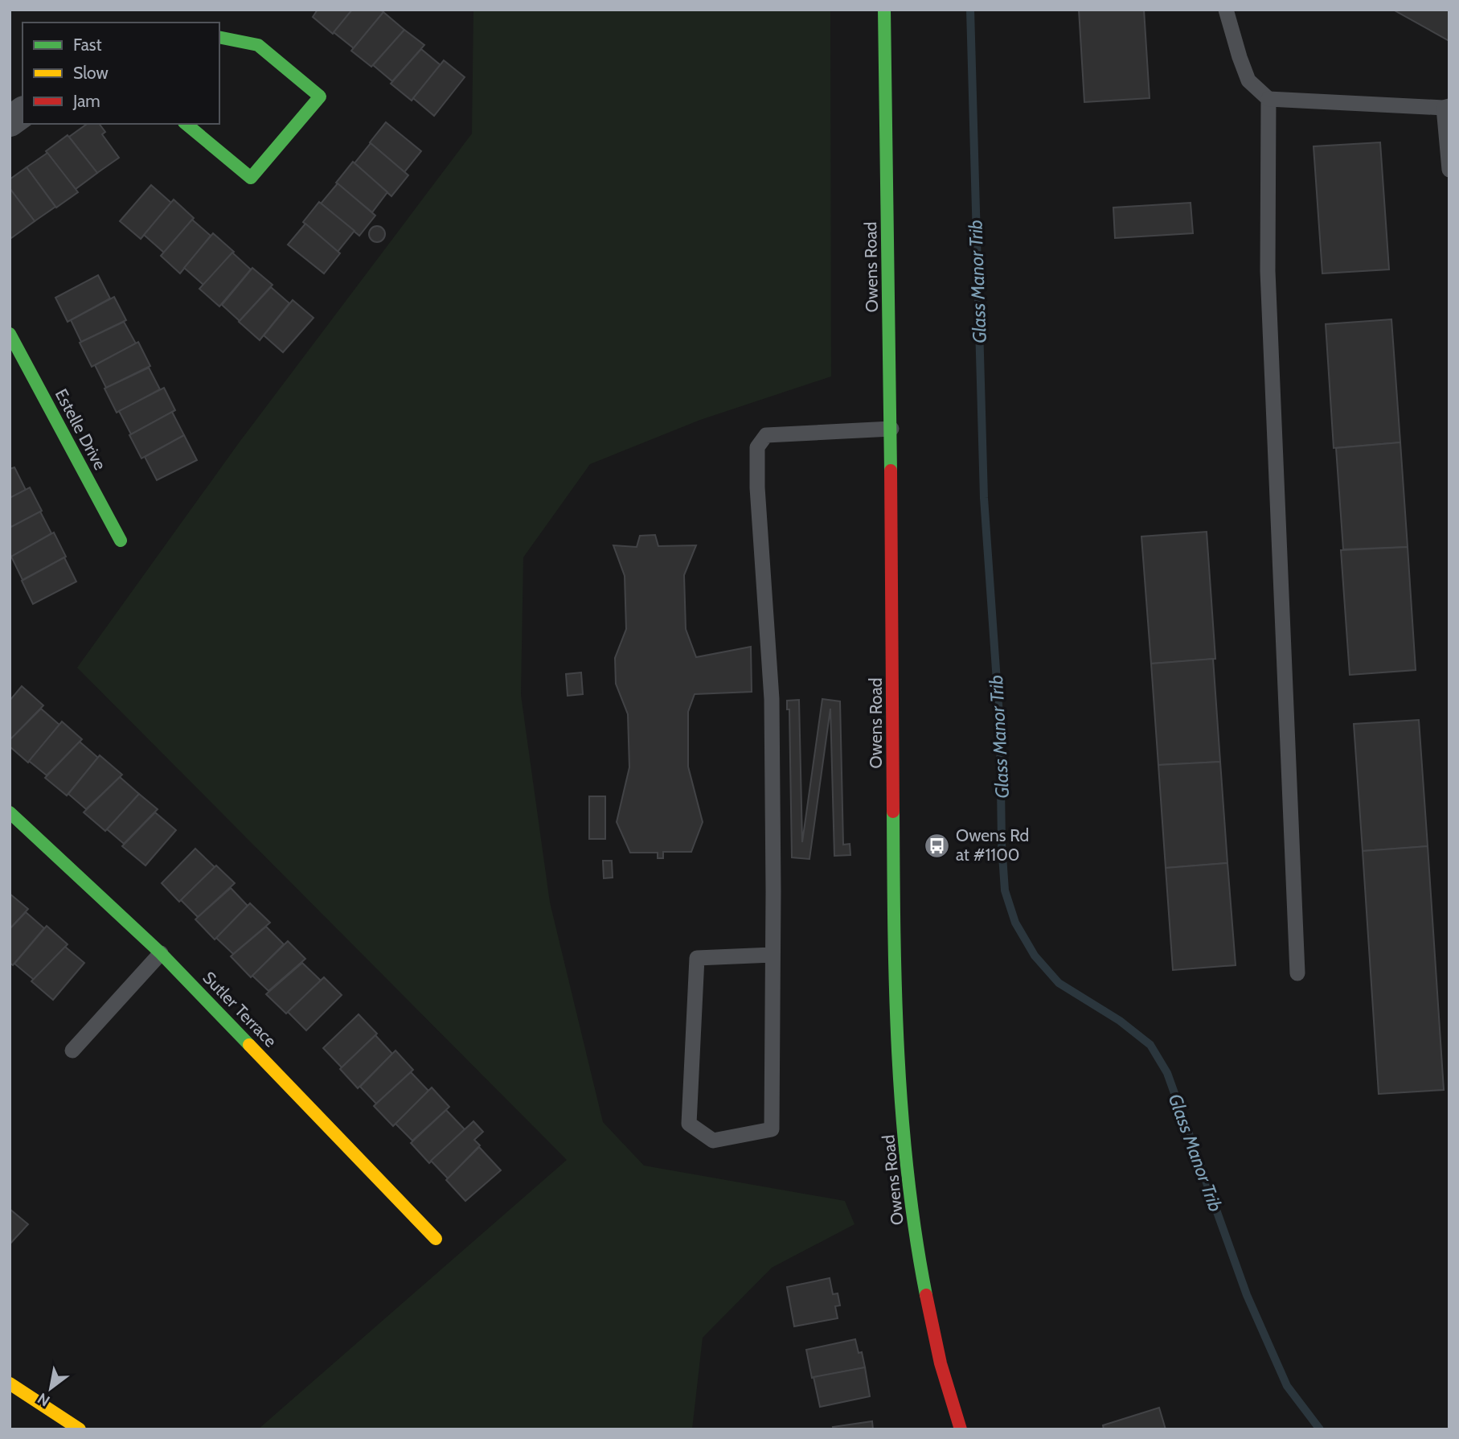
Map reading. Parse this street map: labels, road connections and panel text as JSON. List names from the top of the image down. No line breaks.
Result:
{"streets":{"street":["Owens Road","Estelle Drive","Sutler Terrace"]},"water":["Glass Manor Trib"],"places":{"bus stop":["Owens Rd at #1100"]},"legend":["Fast","Slow","Jam"],"north":"bottom left"}
